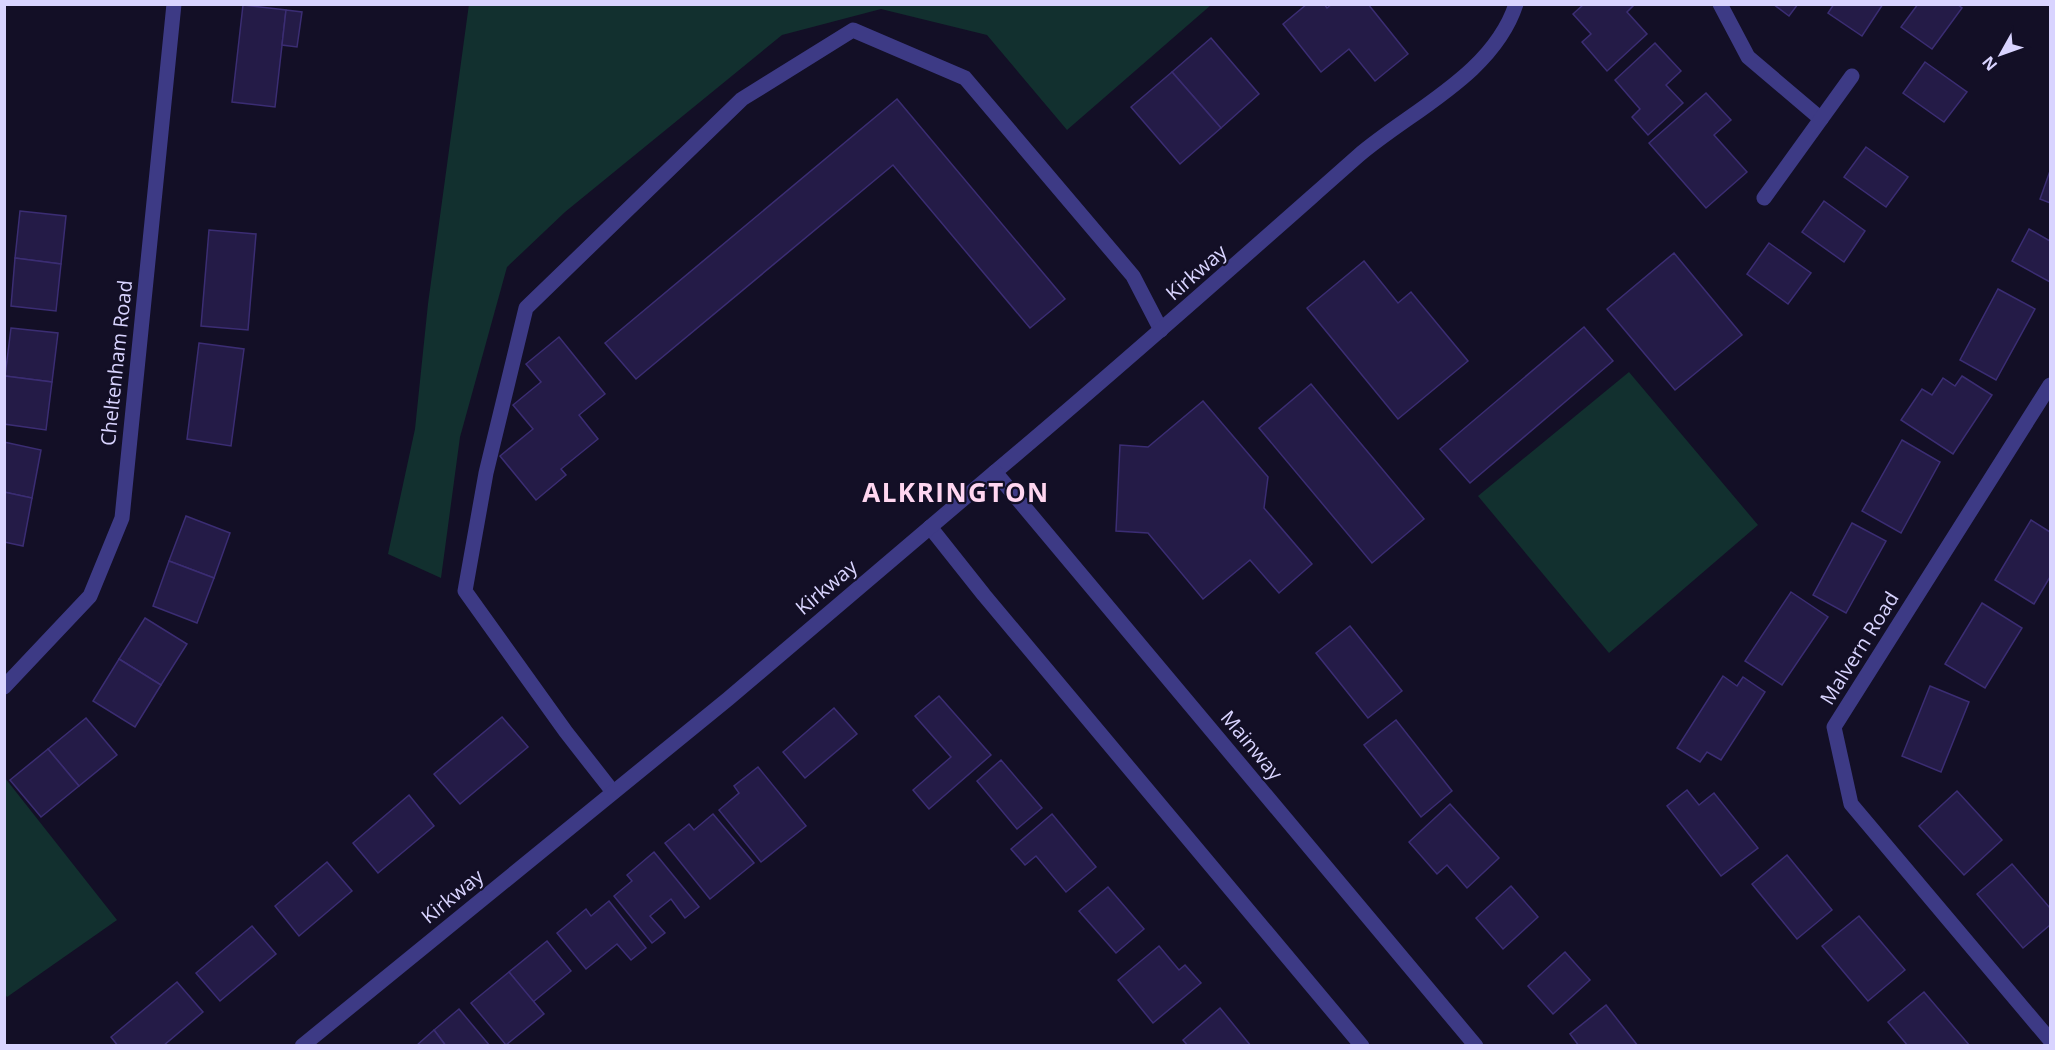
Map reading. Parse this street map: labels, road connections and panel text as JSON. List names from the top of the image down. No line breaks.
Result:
{"streets":{"street":["Kirkway","Cheltenham Road","Malvern Road","Mainway"]},"crossings":[["Kirkway","Mainway"]],"districts":["ALKRINGTON"],"north":"bottom left"}
